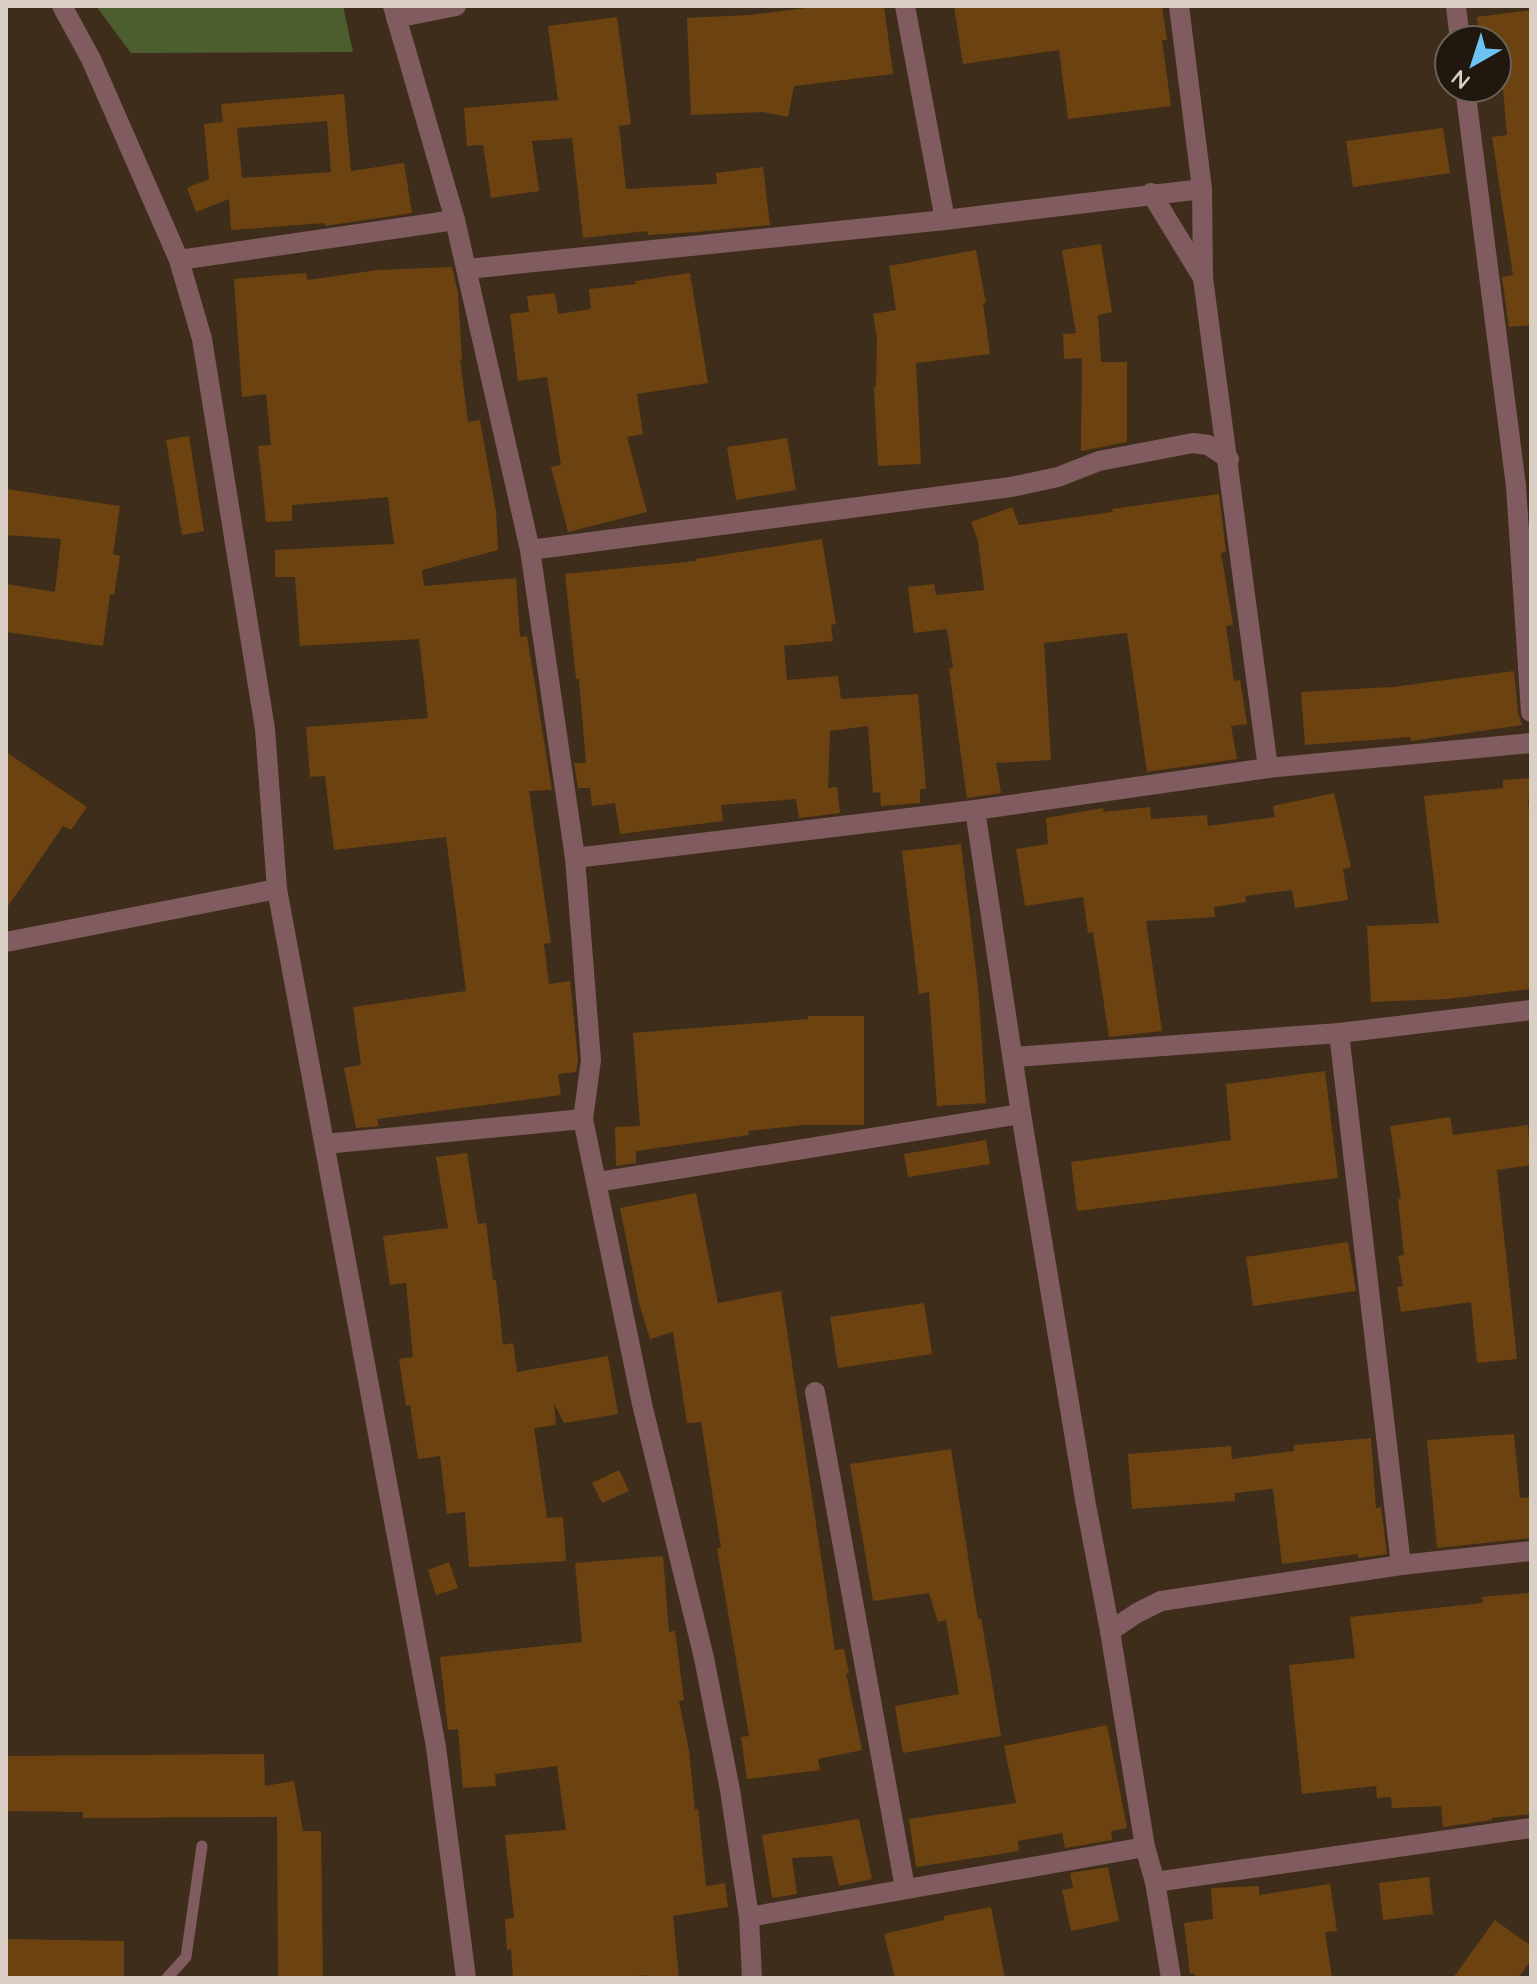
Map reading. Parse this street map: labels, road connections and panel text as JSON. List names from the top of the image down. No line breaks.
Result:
{"north":"bottom left"}
